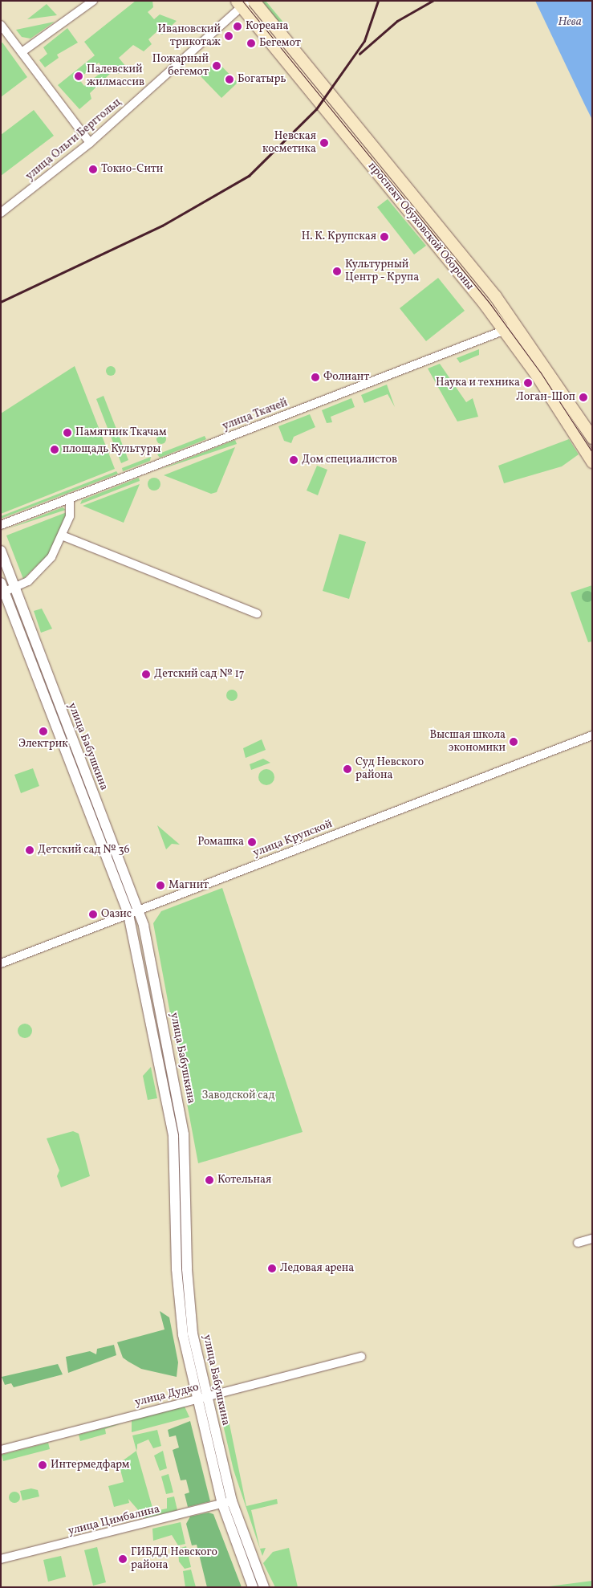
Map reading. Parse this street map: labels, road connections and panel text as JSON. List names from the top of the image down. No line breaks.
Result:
{"streets":{"main road":["проспект Обуховской Обороны"],"street":["улица Ольги Берггольц","улица Ткачей","улица Бабушкина","улица Крупской","улица Дудко","улица Цимбалина"]},"crossings":[["улица Ольги Берггольц","проспект Обуховской Обороны"],["проспект Обуховской Обороны","улица Ткачей"],["улица Бабушкина","улица Крупской"],["улица Бабушкина","улица Дудко"],["улица Бабушкина","улица Цимбалина"]],"water":["Нева"],"parks":["Заводской сад"],"places":["Кореана","Ивановский трикотаж","Бегемот","Пожарный бегемот","Палевский жилмассив","Богатырь","Невская косметика","Токио-Сити","Н. К. Крупская","Культурный Центр - Крупа","Фолиант","Наука и техника","Логан-Шоп","Памятник Ткачам","площадь Культуры","Дом специалистов","Детский сад № 17","Электрик","Высшая школа экономики","Суд Невского района","Ромашка","Детский сад № 36","Магнит","Оазис","Котельная","Ледовая арена","Интермедфарм","ГИБДД Невского района"]}
